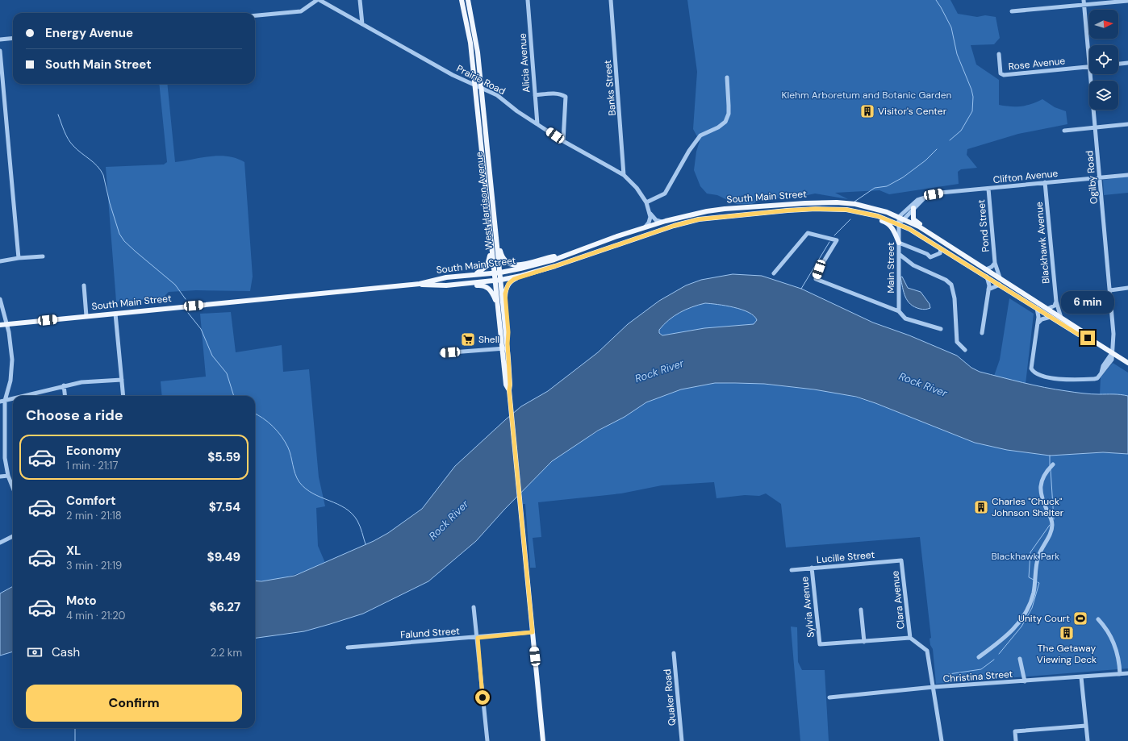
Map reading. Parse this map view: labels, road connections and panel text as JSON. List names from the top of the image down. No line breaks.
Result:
{"streets":{"main road":["South Main Street","West Harrison Avenue"],"street":["Alicia Avenue","Rose Avenue","Prairie Road","Banks Street","Clifton Avenue","Ogilby Road","Pond Street","Blackhawk Avenue","Main Street","Lucille Street","Clara Avenue","Sylvia Avenue","Falund Street","Christina Street","Quaker Road"]},"crossings":[["Alicia Avenue","Prairie Road"],["Rose Avenue","Ogilby Road"],["Prairie Road","Banks Street"],["Prairie Road","West Harrison Avenue"],["Clifton Avenue","Ogilby Road"],["Clifton Avenue","South Main Street"],["Clifton Avenue","Pond Street"],["Clifton Avenue","Blackhawk Avenue"],["Clifton Avenue","Main Street"],["Ogilby Road","South Main Street"],["South Main Street","West Harrison Avenue"],["South Main Street","Pond Street"],["South Main Street","Blackhawk Avenue"],["South Main Street","Main Street"],["Lucille Street","Clara Avenue"],["Lucille Street","Sylvia Avenue"],["Clara Avenue","Christina Street"]],"water":["Rock River"],"parks":["Klehm Arboretum and Botanic Garden","Blackhawk Park"],"places":{"building":["Visitor's Center","Charles \"Chuck\" Johnson Shelter","The Getaway Viewing Deck"],"supermarket":["Shell"],"sports":["Unity Court"]},"north":"right","page":{"banner":["Energy Avenue","South Main Street"],"bubble":"6 min","heading":"Choose a ride","list":[{"name":"Economy","note":"1 min · 21:17","value":"$5.59"},{"name":"Comfort","note":"2 min · 21:18","value":"$7.54"},{"name":"XL","note":"3 min · 21:19","value":"$9.49"},{"name":"Moto","note":"4 min · 21:20","value":"$6.27"}],"pay":["Cash","2.2 km"],"buttons":"Confirm"}}
